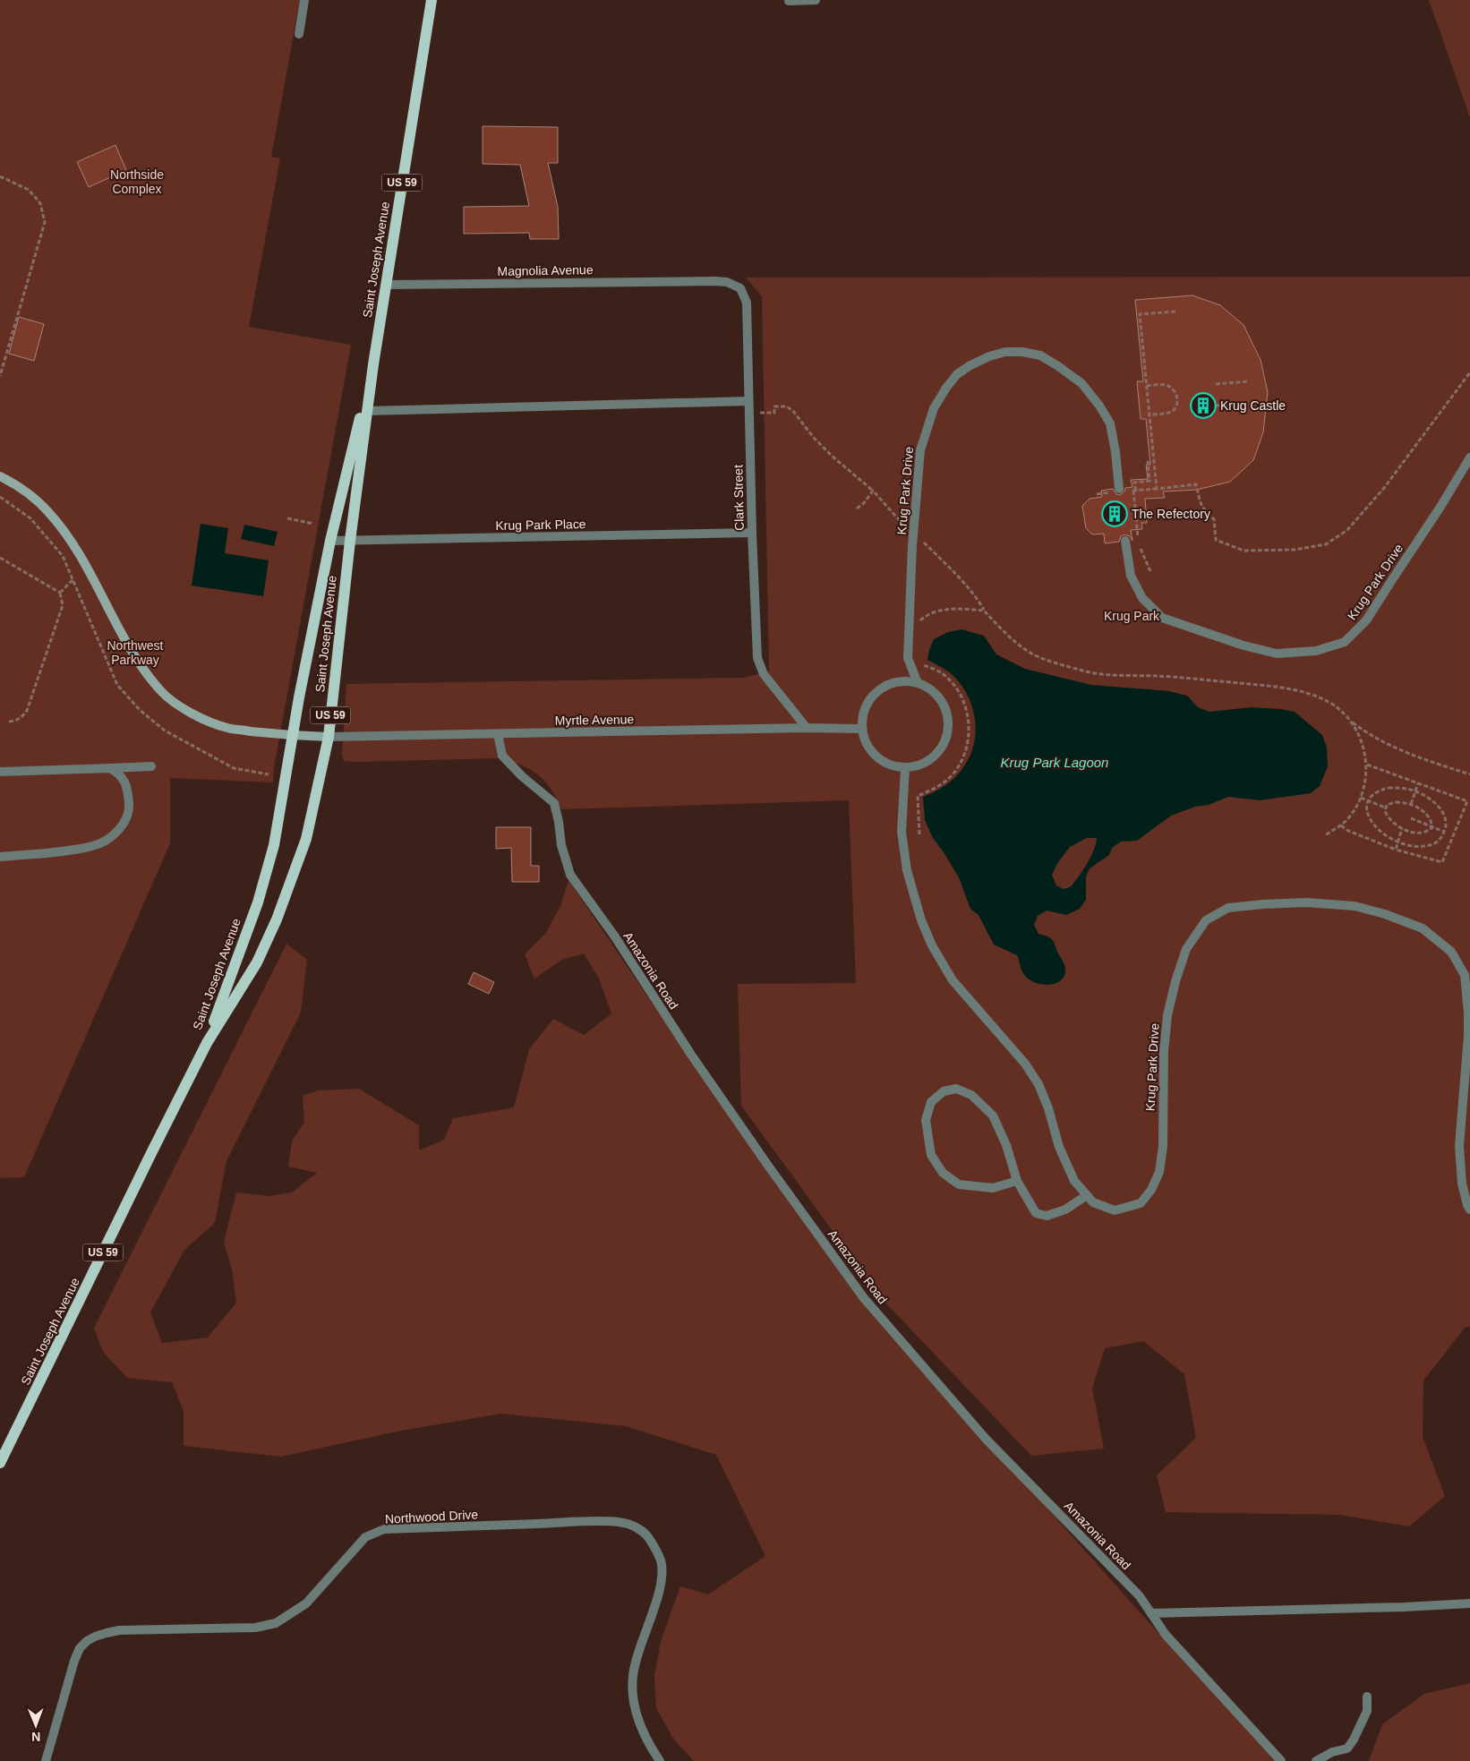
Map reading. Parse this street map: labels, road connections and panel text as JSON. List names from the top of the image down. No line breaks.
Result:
{"streets":{"main road":["US 59","Saint Joseph Avenue"],"street":["Magnolia Avenue","Krug Park Drive","Clark Street","Krug Park Place","Myrtle Avenue","Amazonia Road","Northwood Drive"]},"crossings":[["Saint Joseph Avenue","Magnolia Avenue"],["Saint Joseph Avenue","Krug Park Place"],["Saint Joseph Avenue","Myrtle Avenue"],["Magnolia Avenue","Clark Street"],["Krug Park Drive","Myrtle Avenue"],["Clark Street","Krug Park Place"],["Clark Street","Myrtle Avenue"],["Myrtle Avenue","Amazonia Road"]],"water":["Krug Park Lagoon"],"parks":["Northside Complex","Krug Park","Northwest Parkway"],"places":{"building":["Krug Castle","The Refectory"]},"north":"bottom"}
